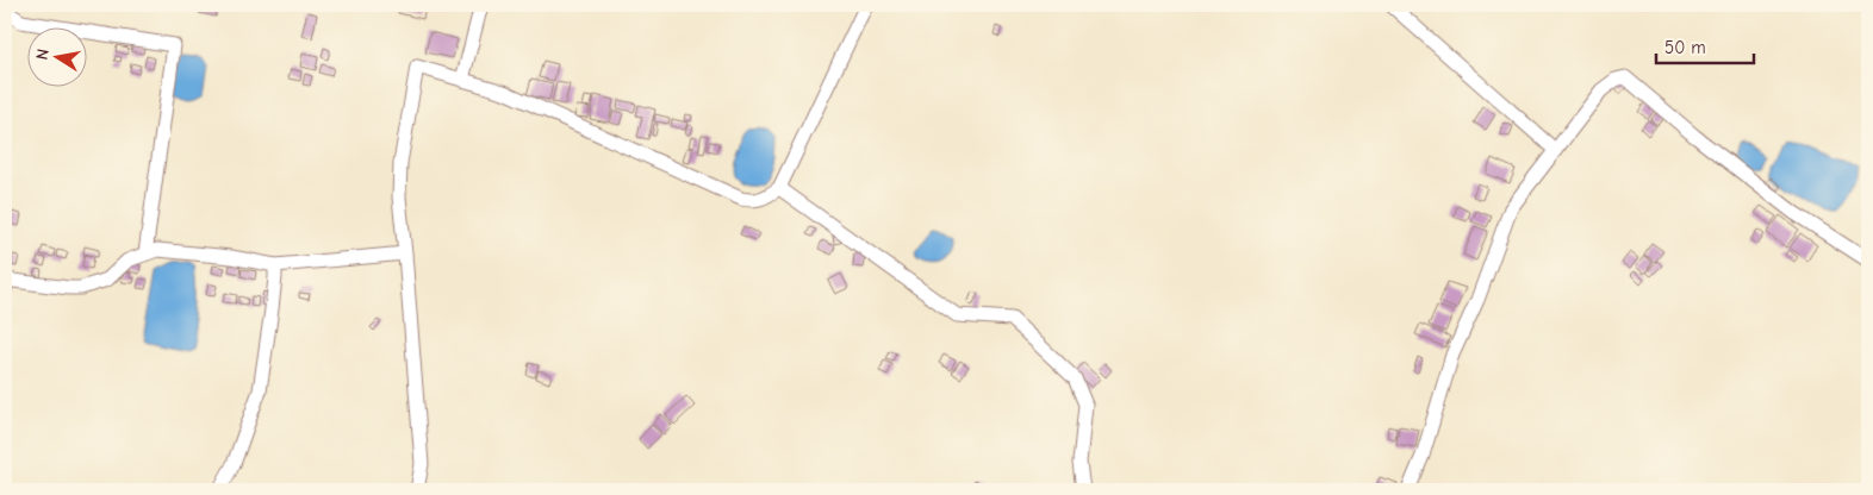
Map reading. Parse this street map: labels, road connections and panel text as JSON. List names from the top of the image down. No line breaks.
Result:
{"scale_bar":"50 m","north":"left"}
